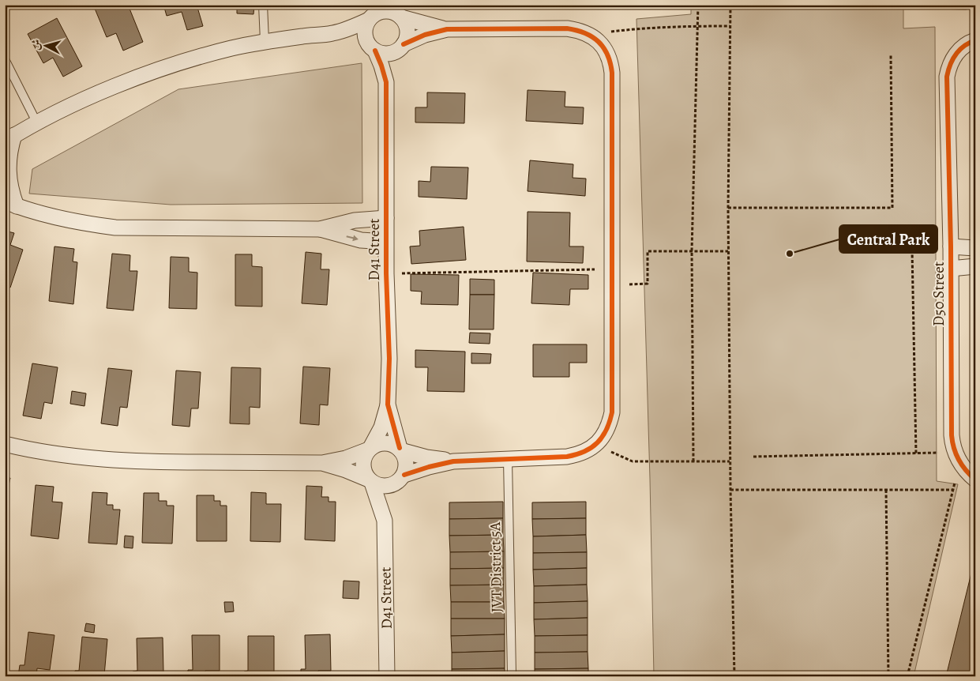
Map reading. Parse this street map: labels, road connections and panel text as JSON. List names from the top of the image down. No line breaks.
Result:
{"streets":{"street":["D41 Street","D50 Street"],"lane":["JVT District 5A"]},"places":["Central Park"],"north":"left"}
